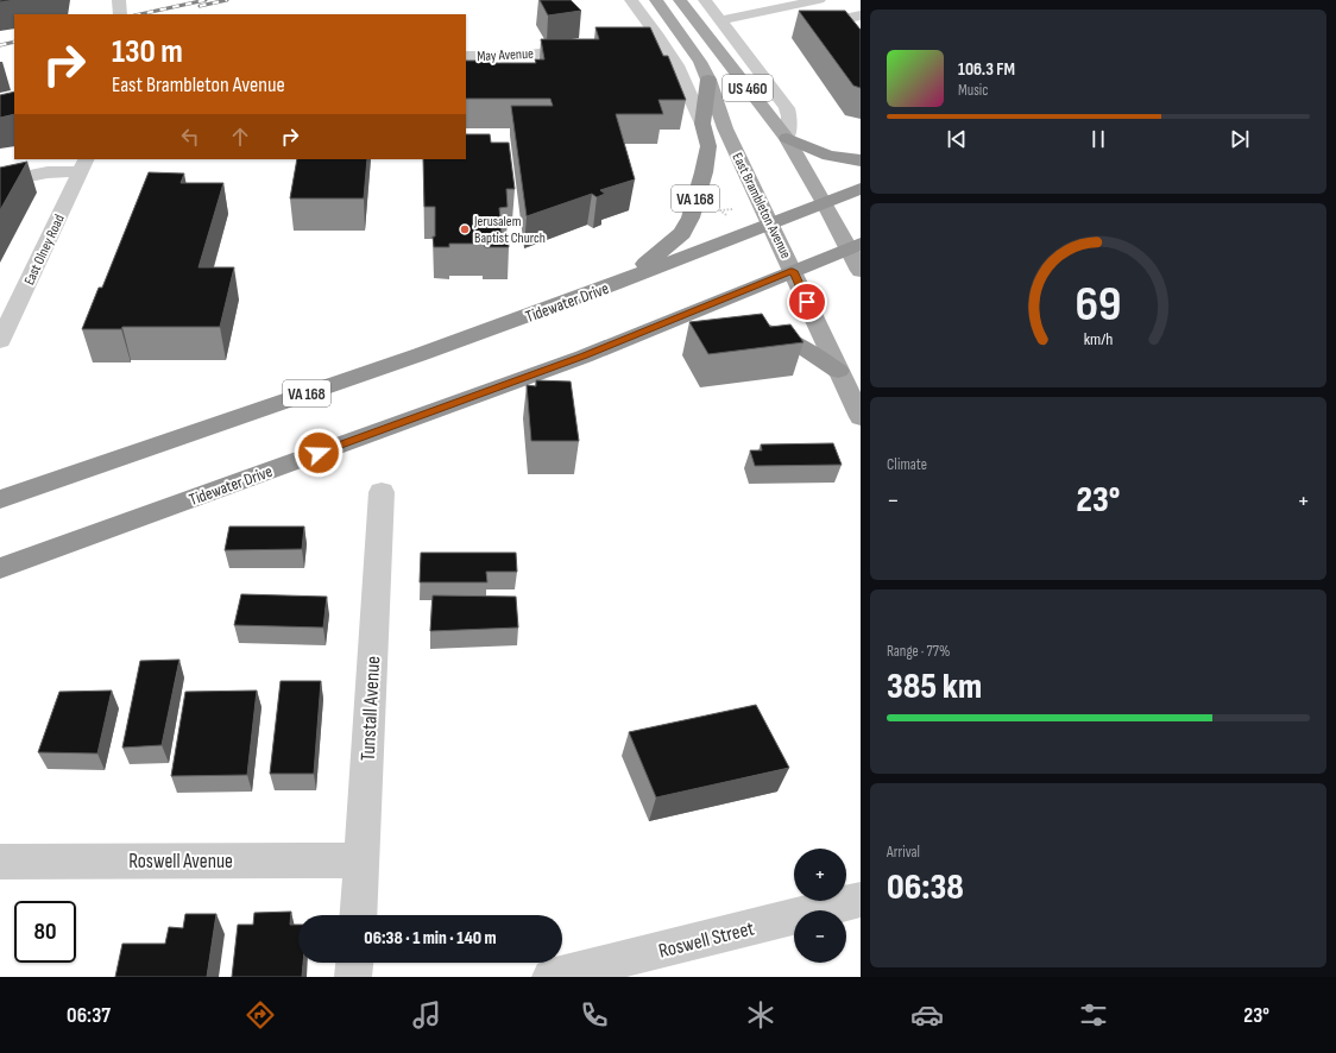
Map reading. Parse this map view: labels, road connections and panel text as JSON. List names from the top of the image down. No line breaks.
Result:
{"streets":{"highway":["VA 168","Tidewater Drive"],"main road":["US 460","East Brambleton Avenue"],"street":["May Avenue","East Olney Road","Tunstall Avenue","Roswell Avenue","Roswell Street"]},"crossings":[["US 460","Tidewater Drive"],["VA 168","East Brambleton Avenue"],["VA 168","Tidewater Drive"],["East Brambleton Avenue","Tidewater Drive"],["Tunstall Avenue","Roswell Avenue"]],"places":["Jerusalem Baptist Church"],"page":{"turn":["130 m","East Brambleton Avenue"],"song":["106.3 FM","Music"],"tile":["Climate",["Range · 77%","385 km"],["Arrival","06:38"]],"heat":["−","23°","+"],"map_buttons":["+","−"],"limit":"80","trip":"06:38 · 1 min · 140 m","tabs":["06:37","23°"],"gauge":["69","km/h"]}}
